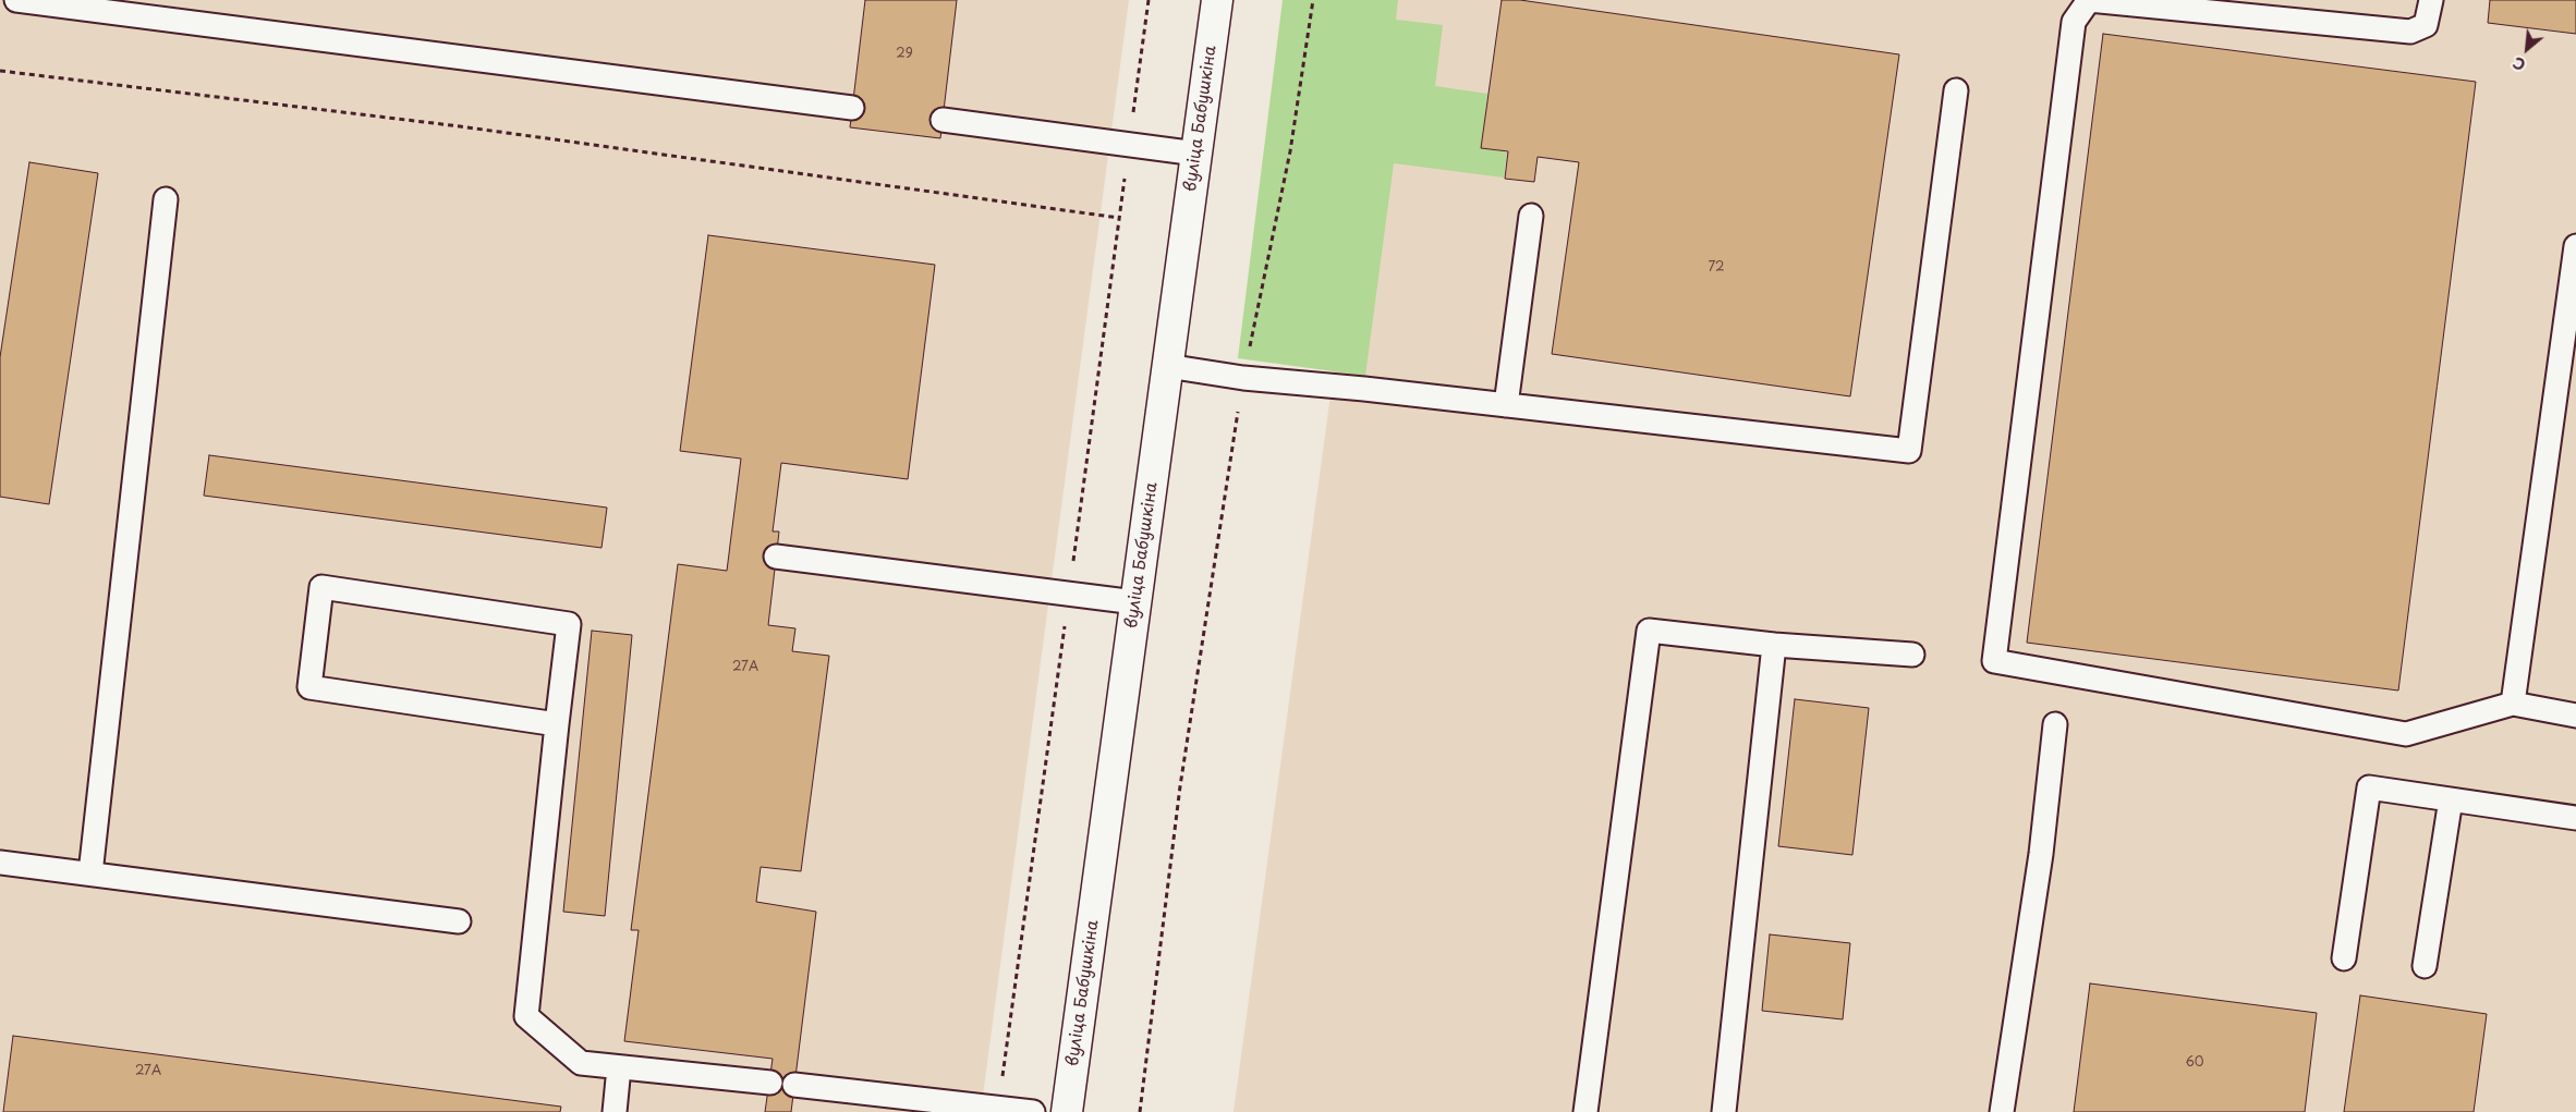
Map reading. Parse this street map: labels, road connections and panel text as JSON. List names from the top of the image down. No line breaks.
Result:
{"streets":{"street":["вуліца Бабушкіна"]},"house_numbers":["29","72","27А","60","27А"],"north":"bottom left"}
